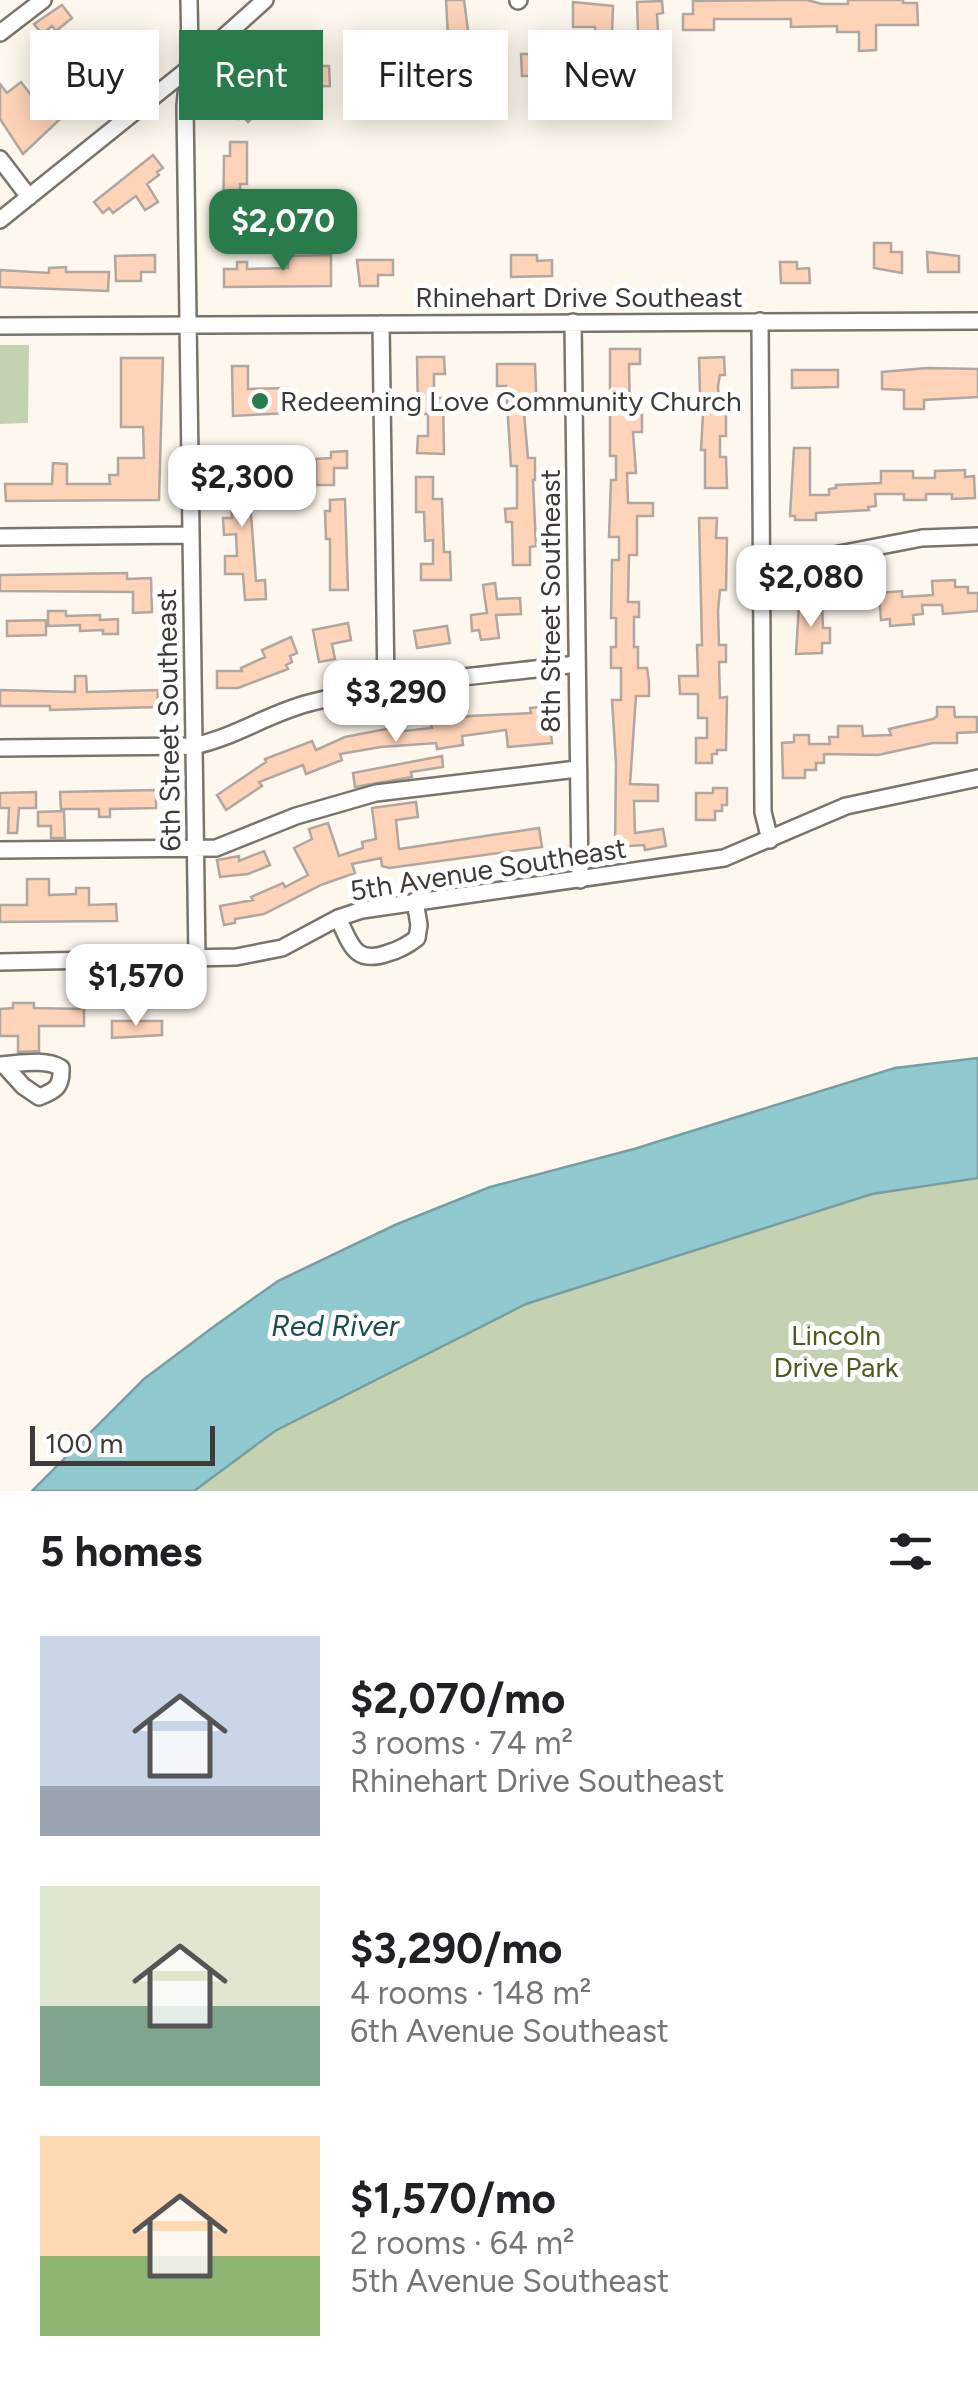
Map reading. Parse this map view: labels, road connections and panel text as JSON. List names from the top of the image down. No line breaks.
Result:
{"streets":{"street":["Rhinehart Drive Southeast","8th Street Southeast","6th Street Southeast","5th Avenue Southeast"]},"crossings":[["Rhinehart Drive Southeast","8th Street Southeast"],["Rhinehart Drive Southeast","6th Street Southeast"],["8th Street Southeast","5th Avenue Southeast"],["6th Street Southeast","5th Avenue Southeast"]],"water":["Red River"],"parks":["Lincoln Drive Park"],"places":["Redeeming Love Community Church"],"scale_bar":"100 m","page":{"chip":["Buy","Rent","Filters","New"],"price":["$2,070","$2,300","$2,080","$3,290","$1,570"],"scale":"100 m","heading":"5 homes","list":[{"name":"$2,070/mo","note":"3 rooms · 74 m² · Rhinehart Drive Southeast"},{"name":"$3,290/mo","note":"4 rooms · 148 m² · 6th Avenue Southeast"},{"name":"$1,570/mo","note":"2 rooms · 64 m² · 5th Avenue Southeast"}]}}
